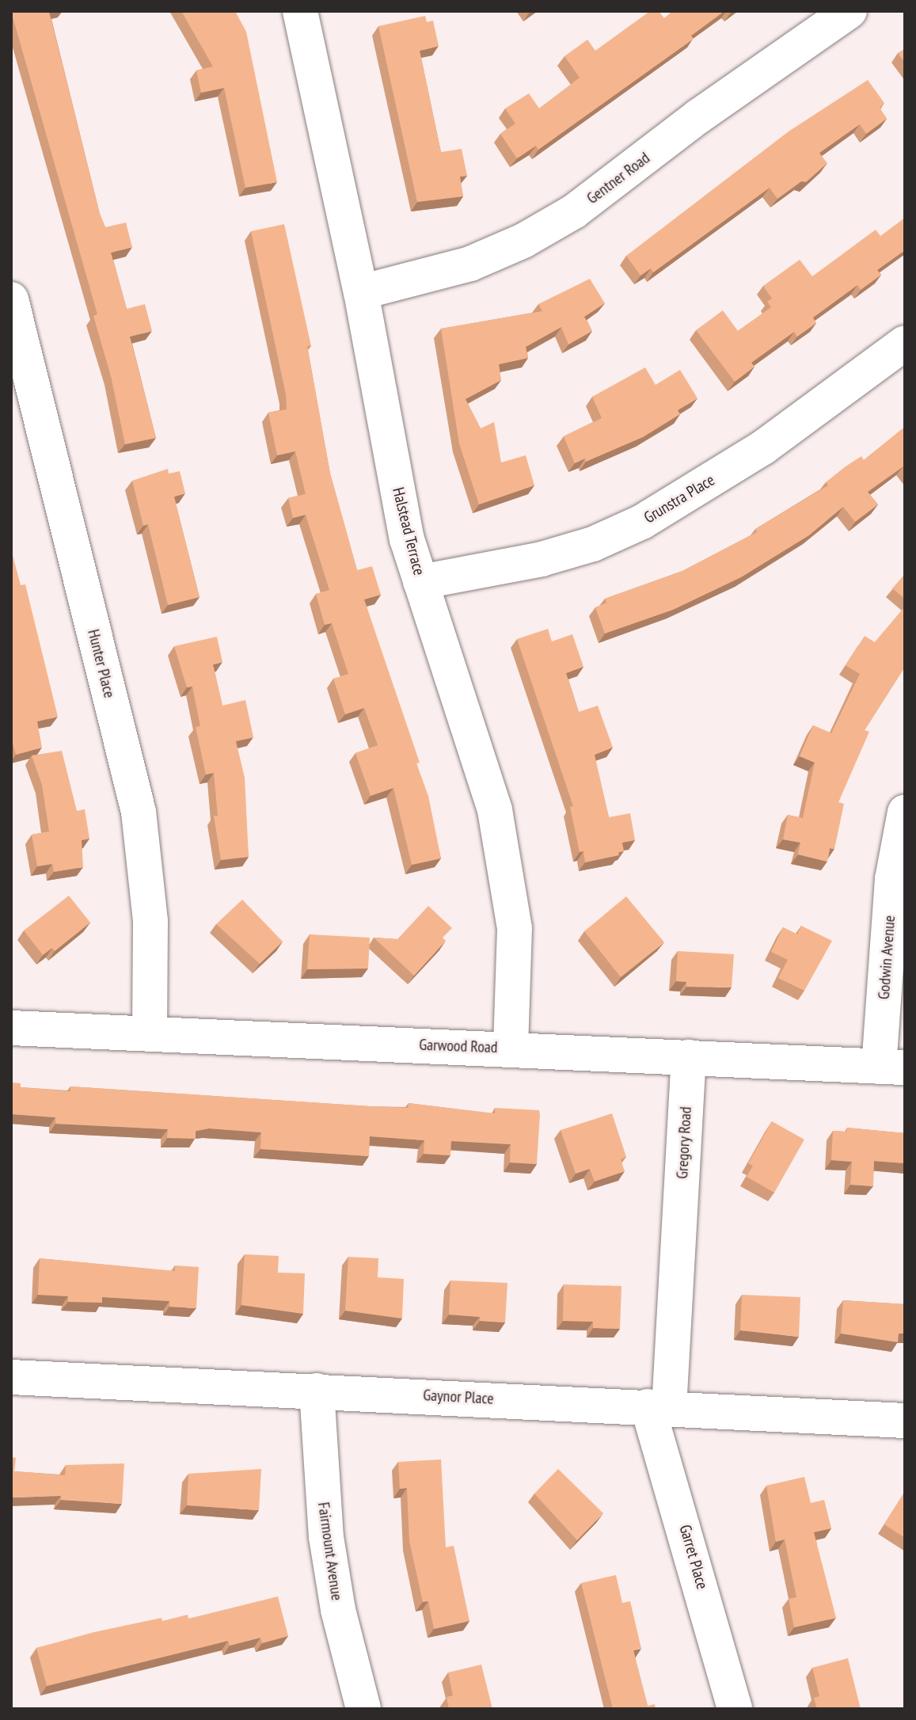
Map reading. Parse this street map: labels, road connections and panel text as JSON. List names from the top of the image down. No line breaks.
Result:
{"streets":{"street":["Gentner Road","Grunstra Place","Halstead Terrace","Hunter Place","Godwin Avenue","Garwood Road","Gregory Road","Gaynor Place","Fairmount Avenue","Garret Place"]},"crossings":[["Gentner Road","Halstead Terrace"],["Grunstra Place","Halstead Terrace"],["Halstead Terrace","Garwood Road"],["Hunter Place","Garwood Road"],["Godwin Avenue","Garwood Road"],["Garwood Road","Gregory Road"],["Gregory Road","Garret Place"],["Gaynor Place","Fairmount Avenue"],["Gaynor Place","Garret Place"]]}
